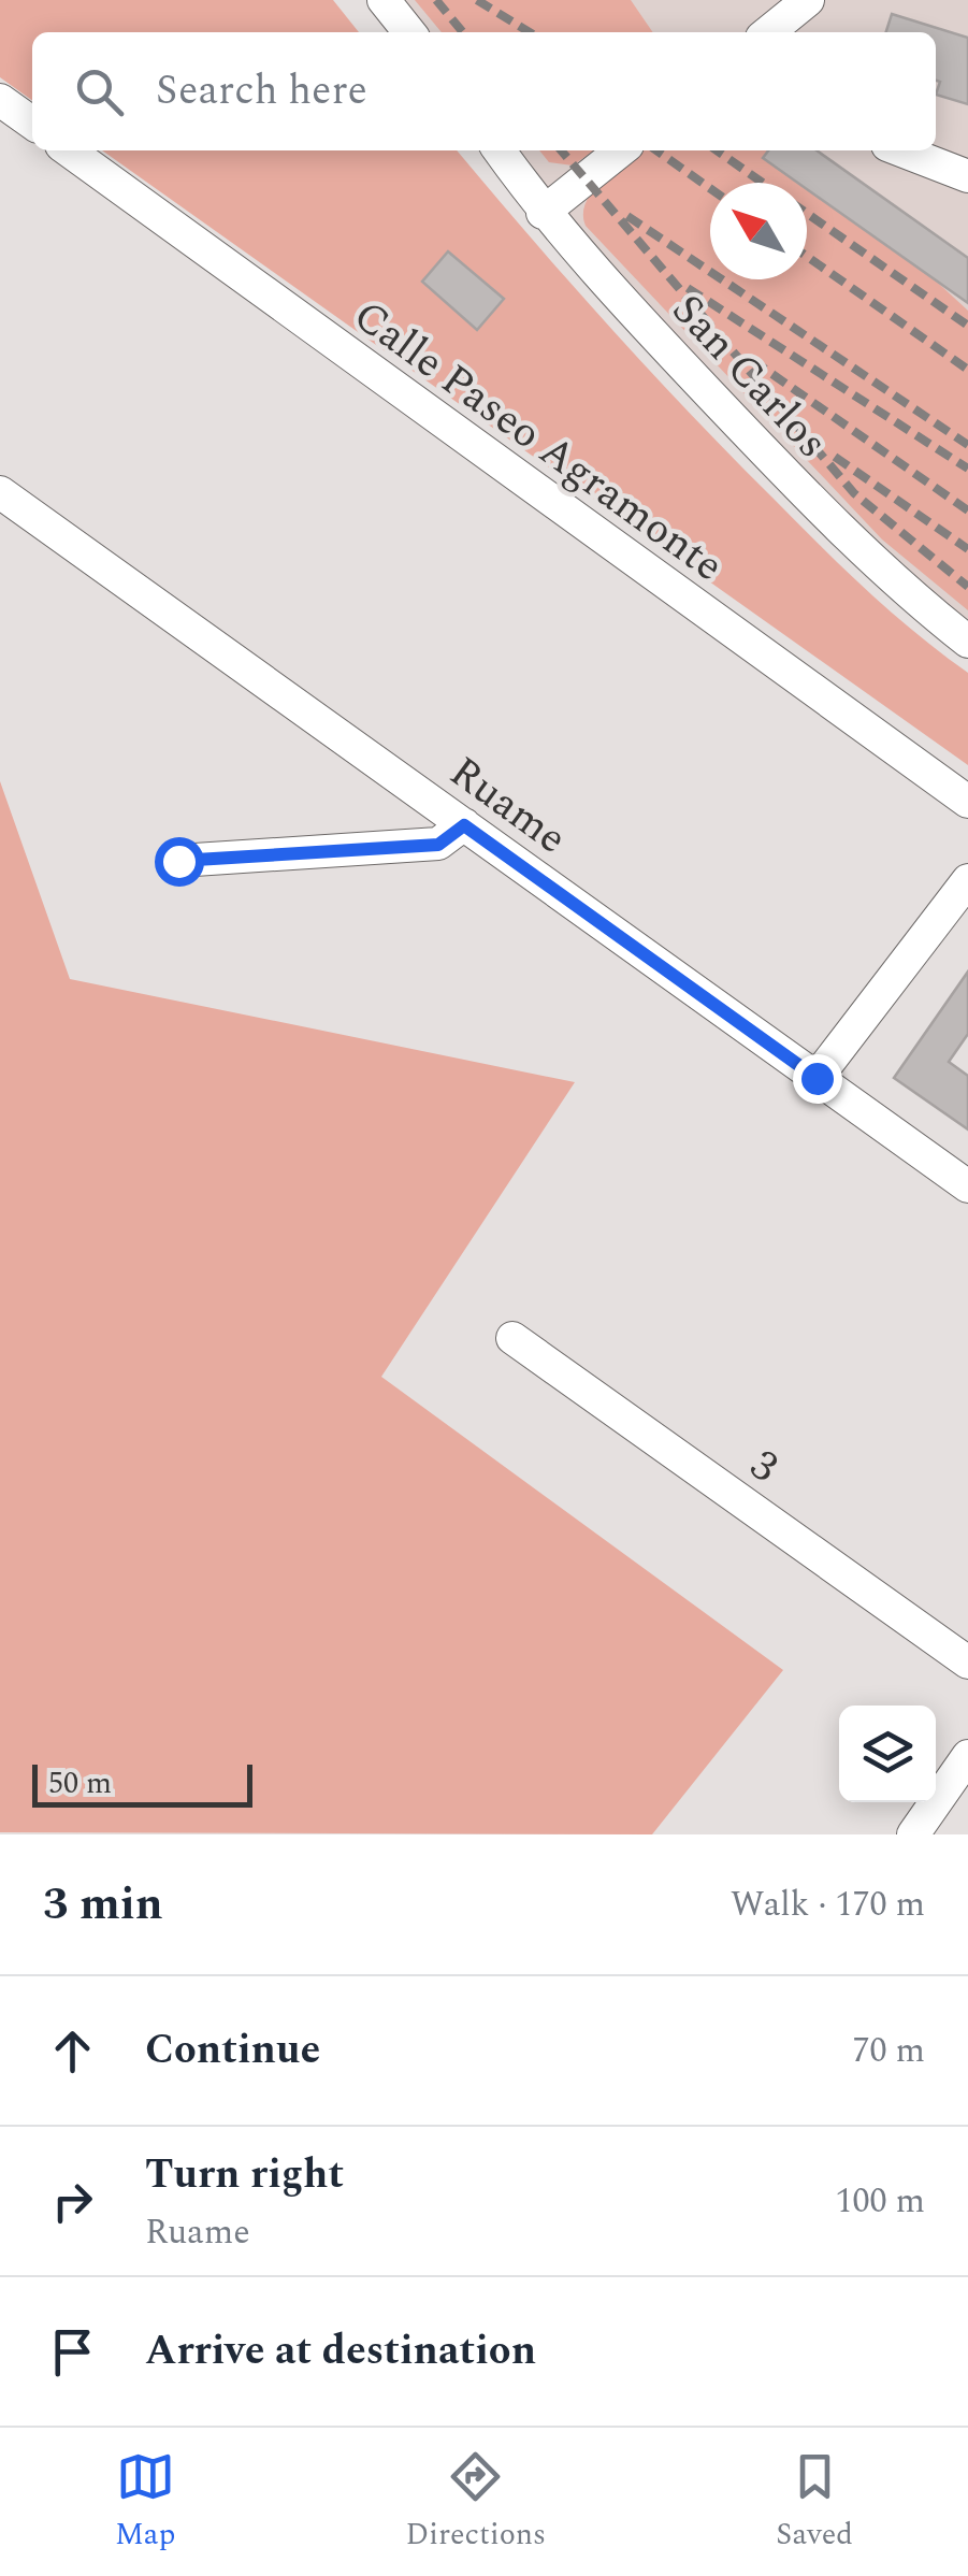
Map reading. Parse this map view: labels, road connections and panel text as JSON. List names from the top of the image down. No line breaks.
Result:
{"streets":{"street":["San Carlos","Calle Paseo Agramonte","Ruame","3"]},"scale_bar":"50 m","north":"top left","page":{"search":"Search here","scale":"50 m","heading":["3 min","Walk · 170 m"],"list":[["Continue","70 m"],["Turn right","Ruame","100 m"],"Arrive at destination"],"nav":["Map","Directions","Saved"]}}
